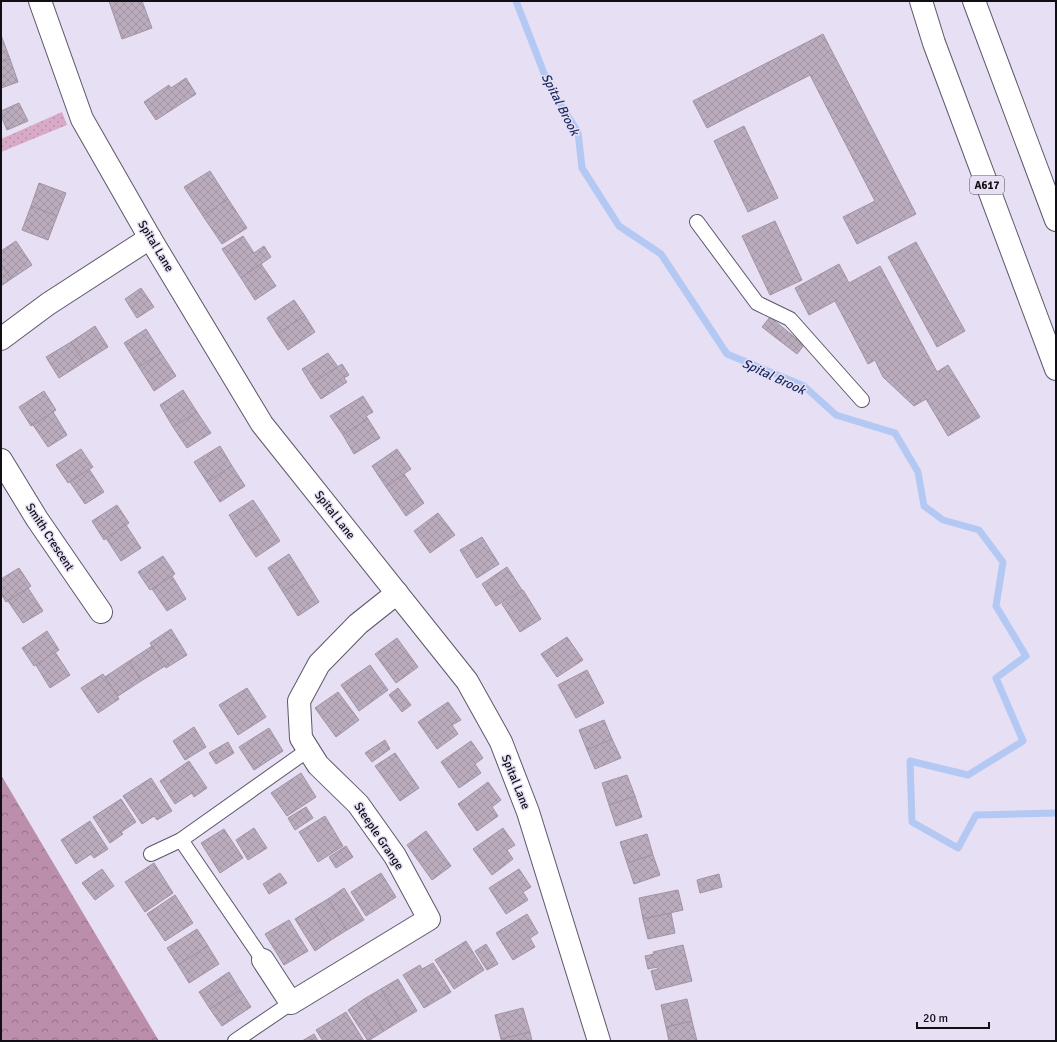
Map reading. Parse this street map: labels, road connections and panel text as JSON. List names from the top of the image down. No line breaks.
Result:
{"streets":{"main road":["A617","Spital Lane","Smith Crescent","Steeple Grange"]},"crossings":[["Spital Lane","Steeple Grange"]],"water":["Spital Brook"],"scale_bar":"20 m"}
